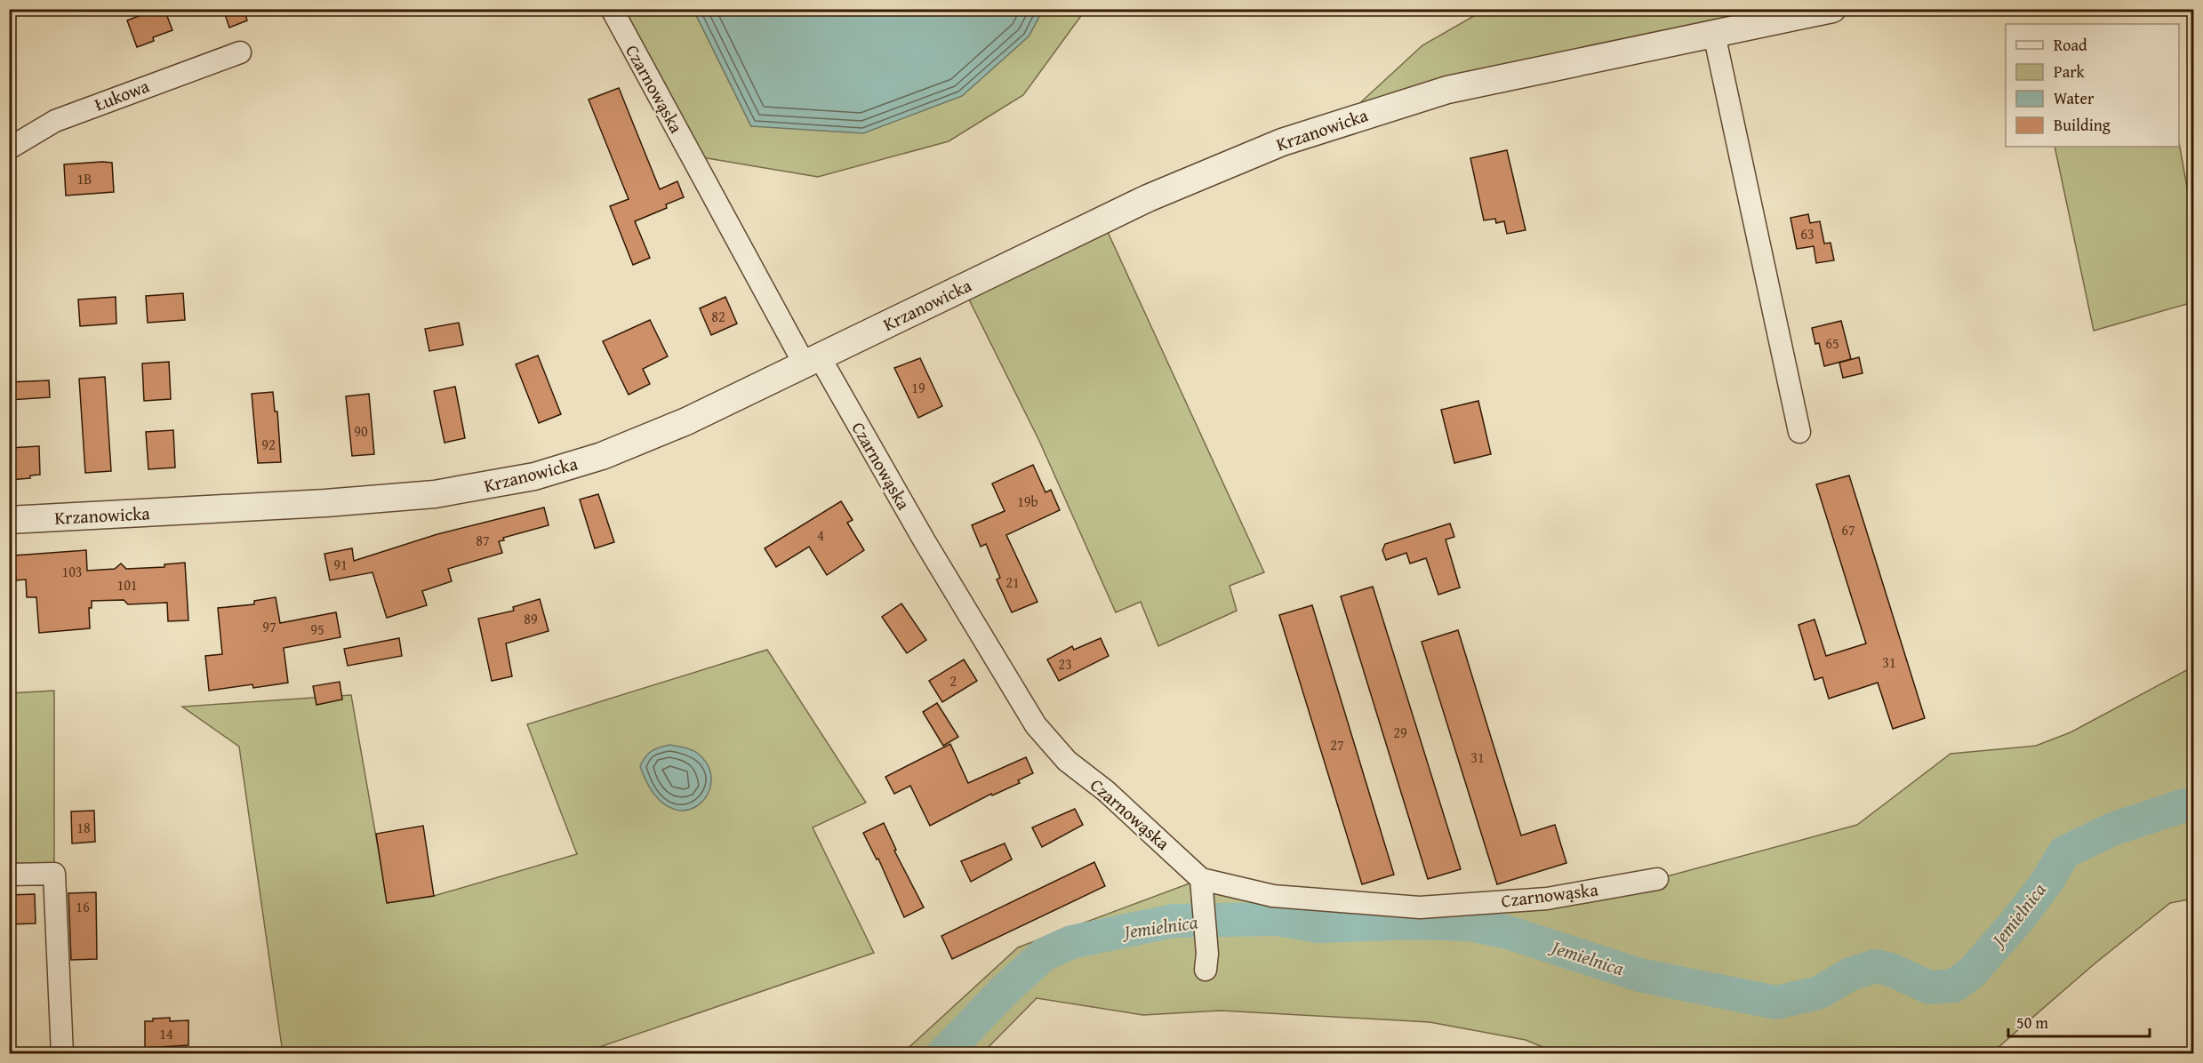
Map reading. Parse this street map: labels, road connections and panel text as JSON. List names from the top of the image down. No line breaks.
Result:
{"streets":{"street":["Czarnowąska","Łukowa","Krzanowicka"]},"crossings":[["Czarnowąska","Krzanowicka"]],"water":["Jemielnica"],"house_numbers":["1B","63","82","65","19","90","92","19b","67","4","87","91","103","21","101","89","97","95","31","23","2","29","27","31","18","16","14"],"legend":["Road","Park","Water","Building"],"scale_bar":"50 m"}
